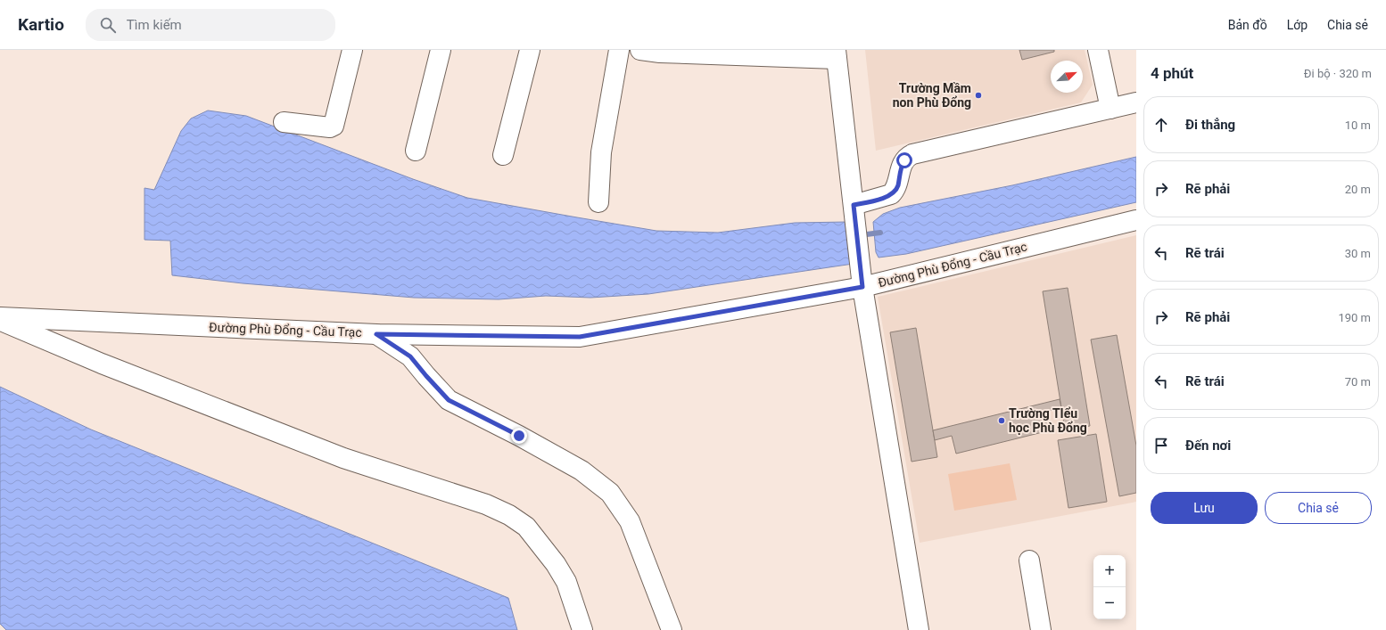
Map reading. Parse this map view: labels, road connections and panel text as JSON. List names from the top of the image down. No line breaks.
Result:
{"streets":{"street":["Đường Phù Đổng - Cầu Trạc"]},"places":["Trường Mầm non Phù Đổng","Trường TIểu học Phù Đổng"],"north":"top right","page":{"header":"Kartio","search":"Tìm kiếm","nav":["Bản đồ","Lớp","Chia sẻ"],"heading":["4 phút","Đi bộ · 320 m"],"list":[["Đi thẳng","10 m"],["Rẽ phải","20 m"],["Rẽ trái","30 m"],["Rẽ phải","190 m"],["Rẽ trái","70 m"],"Đến nơi"],"buttons":["Lưu","Chia sẻ"],"map_buttons":["+","−"]}}
